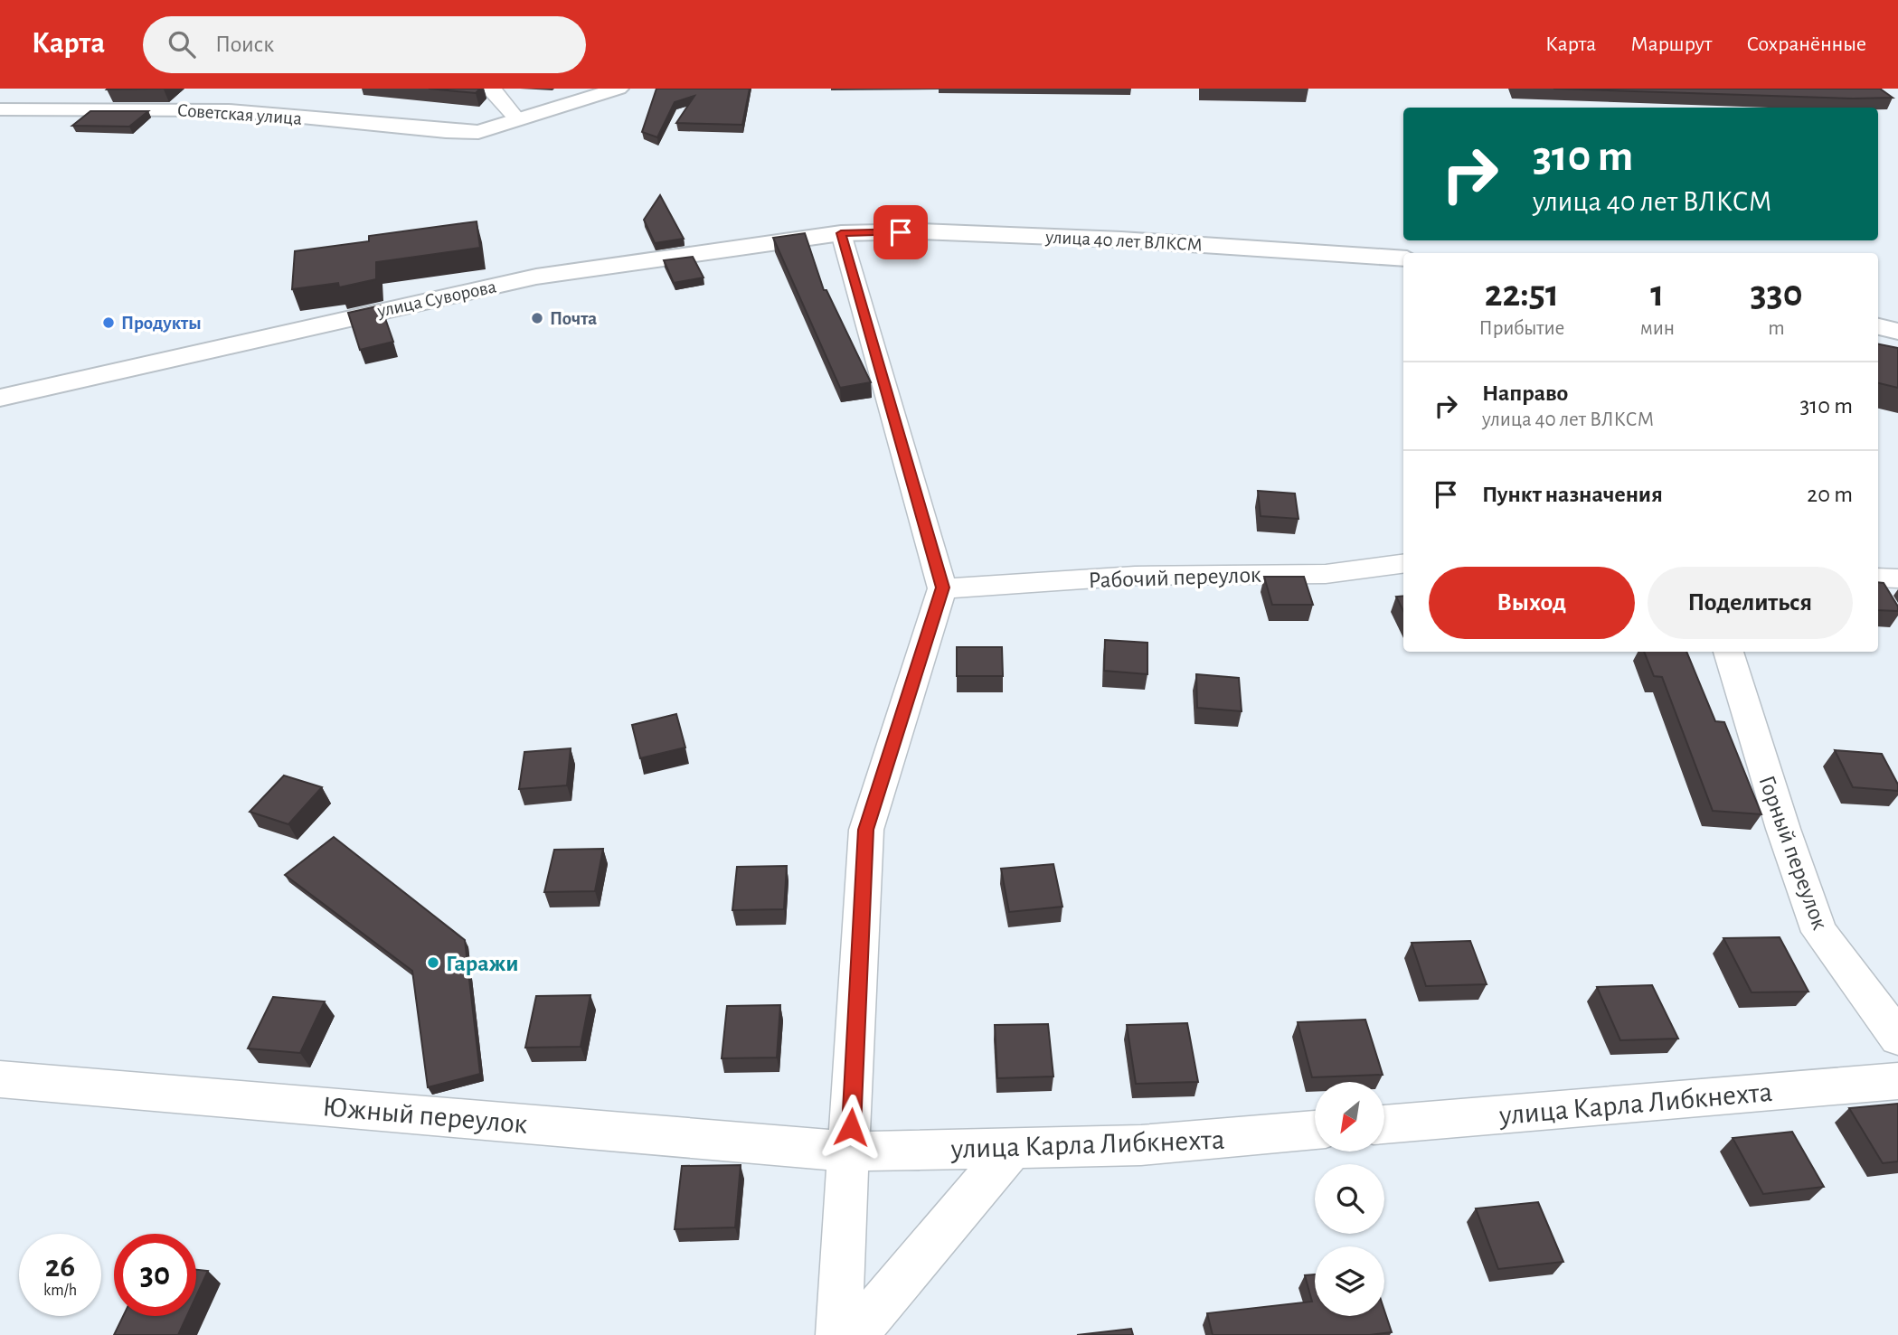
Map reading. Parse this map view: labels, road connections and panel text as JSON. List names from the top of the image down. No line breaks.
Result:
{"streets":{"street":["Советская улица","улица 40 лет ВЛКСМ","улица Суворова","Рабочий переулок","Горный переулок","улица Карла Либкнехта","Южный переулок"]},"crossings":[["улица 40 лет ВЛКСМ","улица Суворова"],["улица Карла Либкнехта","Южный переулок"]],"places":["Почта","Продукты","Гаражи"],"north":"bottom left","page":{"header":"Карта","search":"Поиск","nav":["Карта","Маршрут","Сохранённые"],"turn":["310 m","улица 40 лет ВЛКСМ"],"eta":["22:51","Прибытие","1","мин","330","m"],"list":[{"name":"Направо","note":"улица 40 лет ВЛКСМ","value":"310 m"},{"name":"Пункт назначения","value":"20 m"}],"buttons":["Выход","Поделиться"],"speed":"26 km/h","limit":"30"}}
